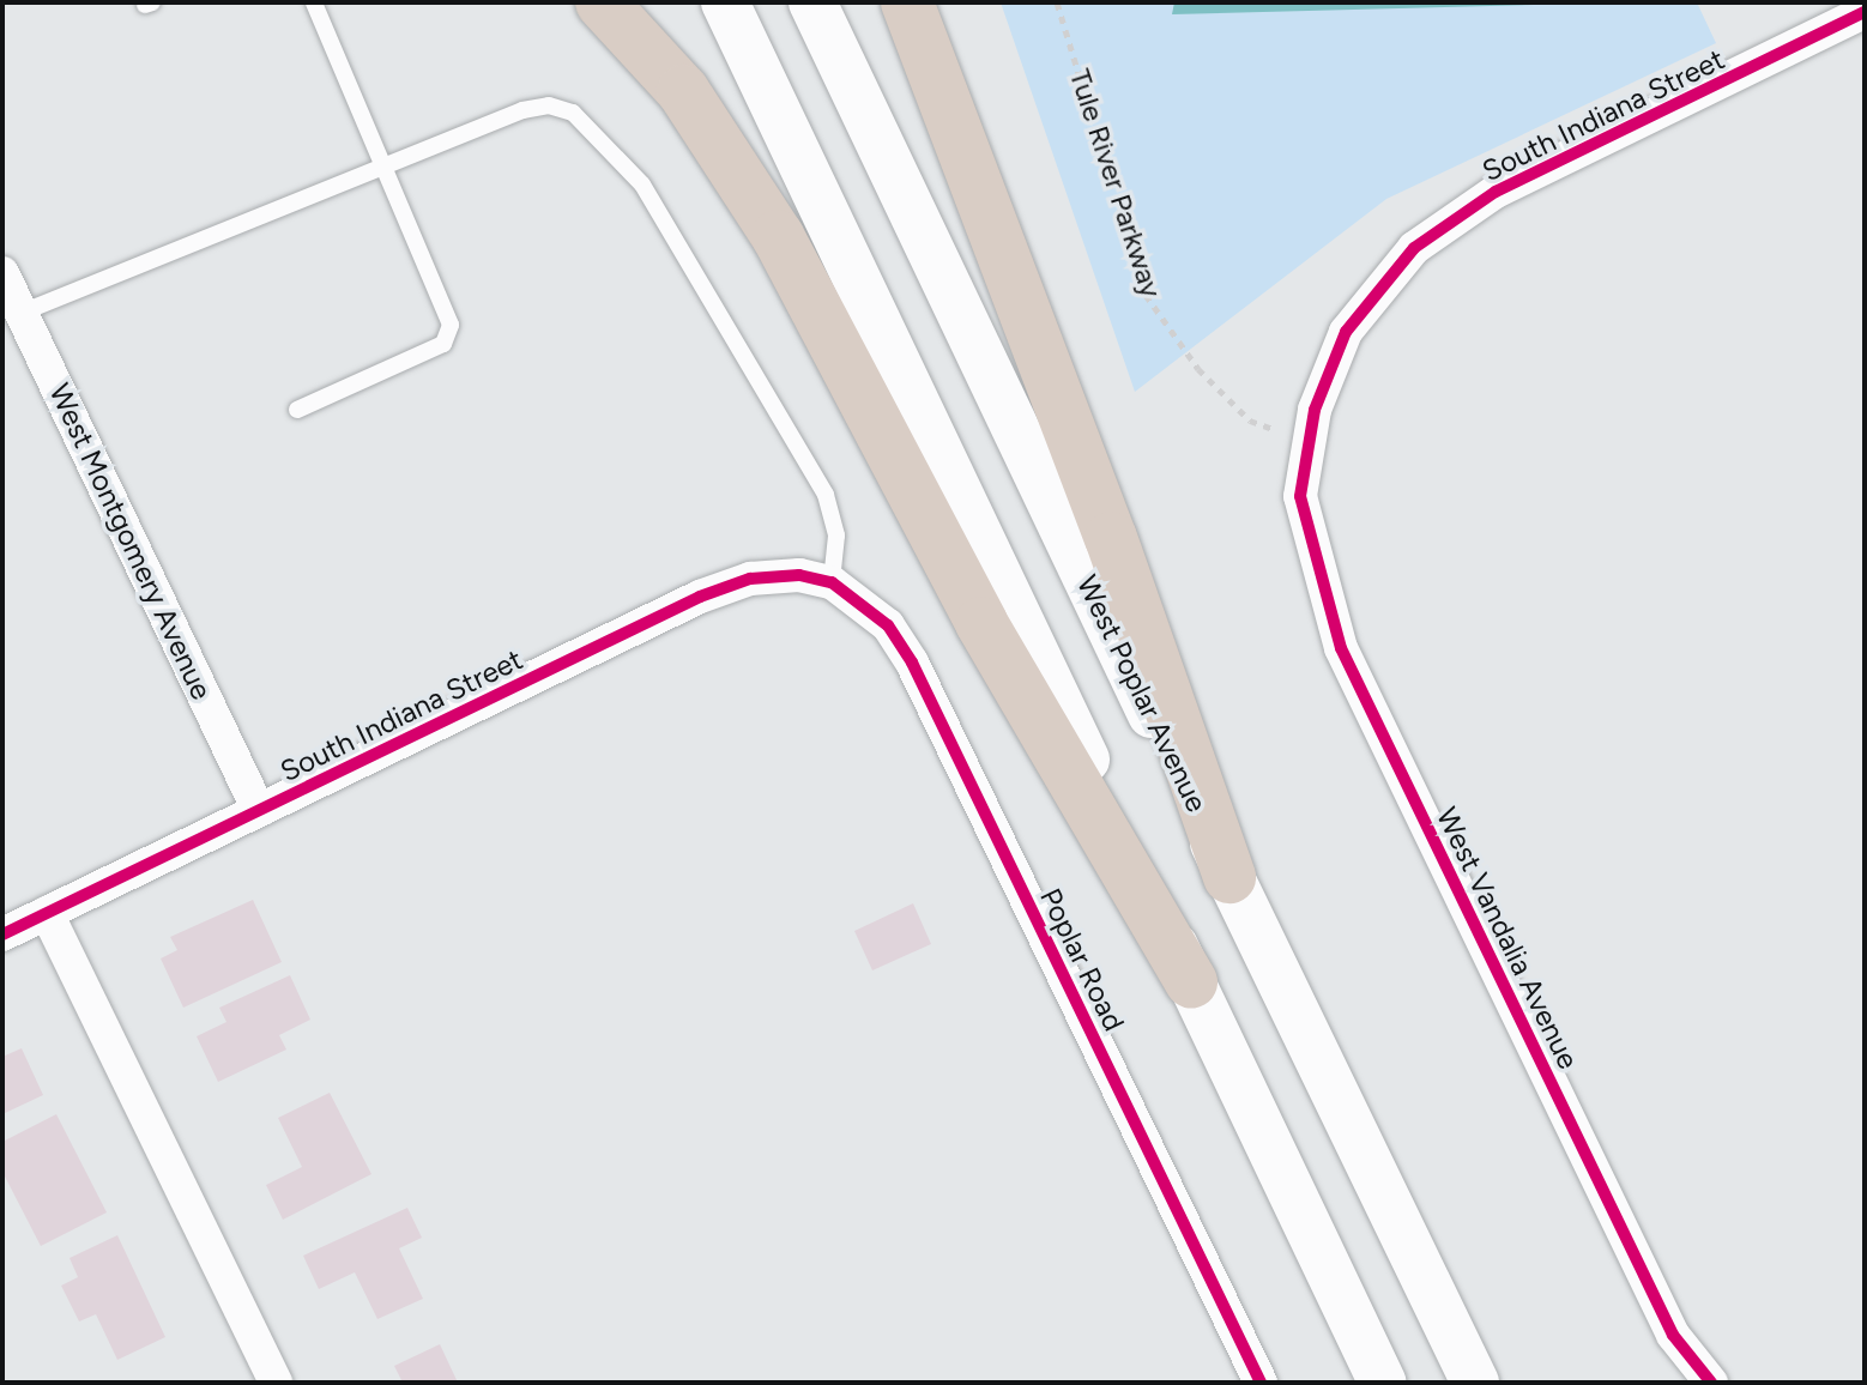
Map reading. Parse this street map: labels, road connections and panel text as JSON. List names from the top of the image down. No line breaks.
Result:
{"streets":{"main road":["West Poplar Avenue"],"street":["South Indiana Street","West Montgomery Avenue","West Vandalia Avenue","Poplar Road"],"path":["Tule River Parkway"]},"crossings":[["South Indiana Street","West Montgomery Avenue"],["South Indiana Street","West Vandalia Avenue"],["South Indiana Street","Poplar Road"]]}
